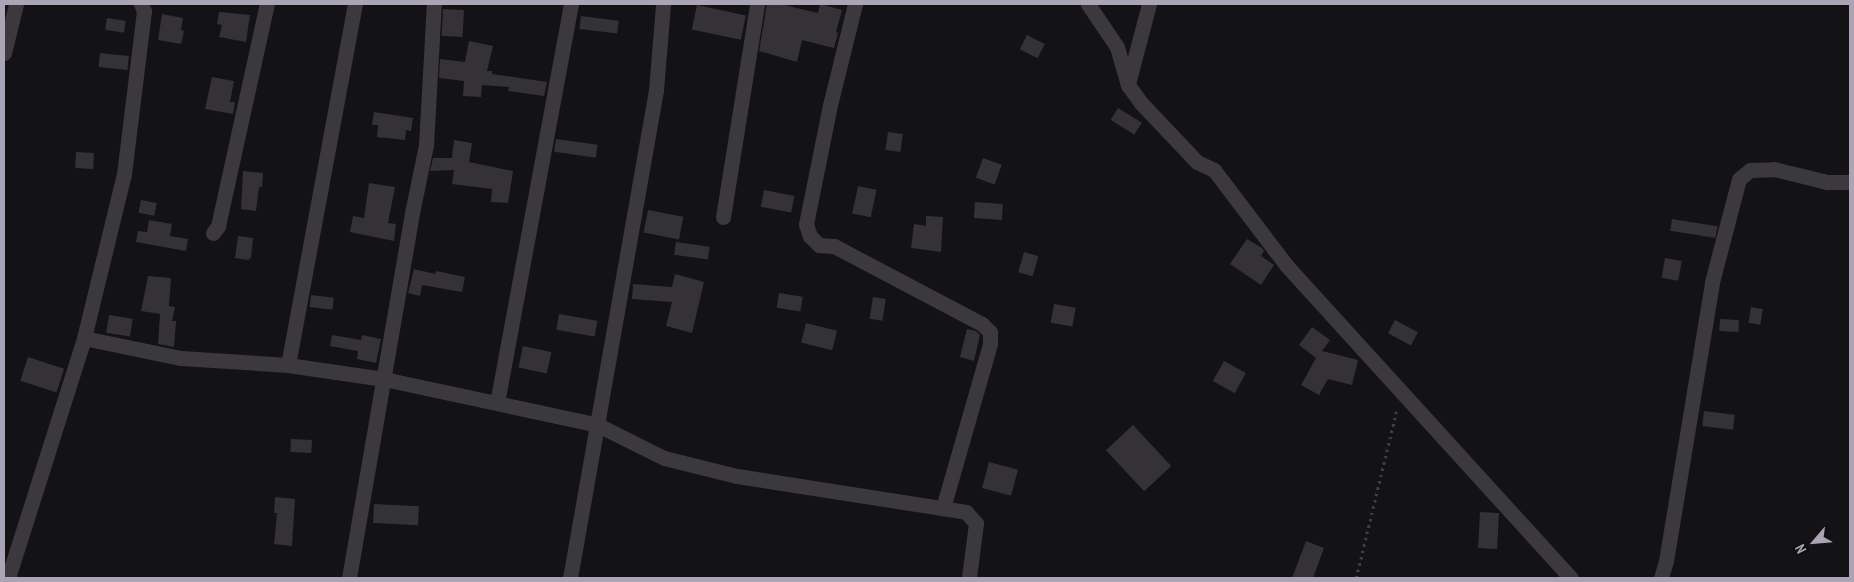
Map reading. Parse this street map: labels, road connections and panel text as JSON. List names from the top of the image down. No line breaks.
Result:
{"north":"bottom left"}
